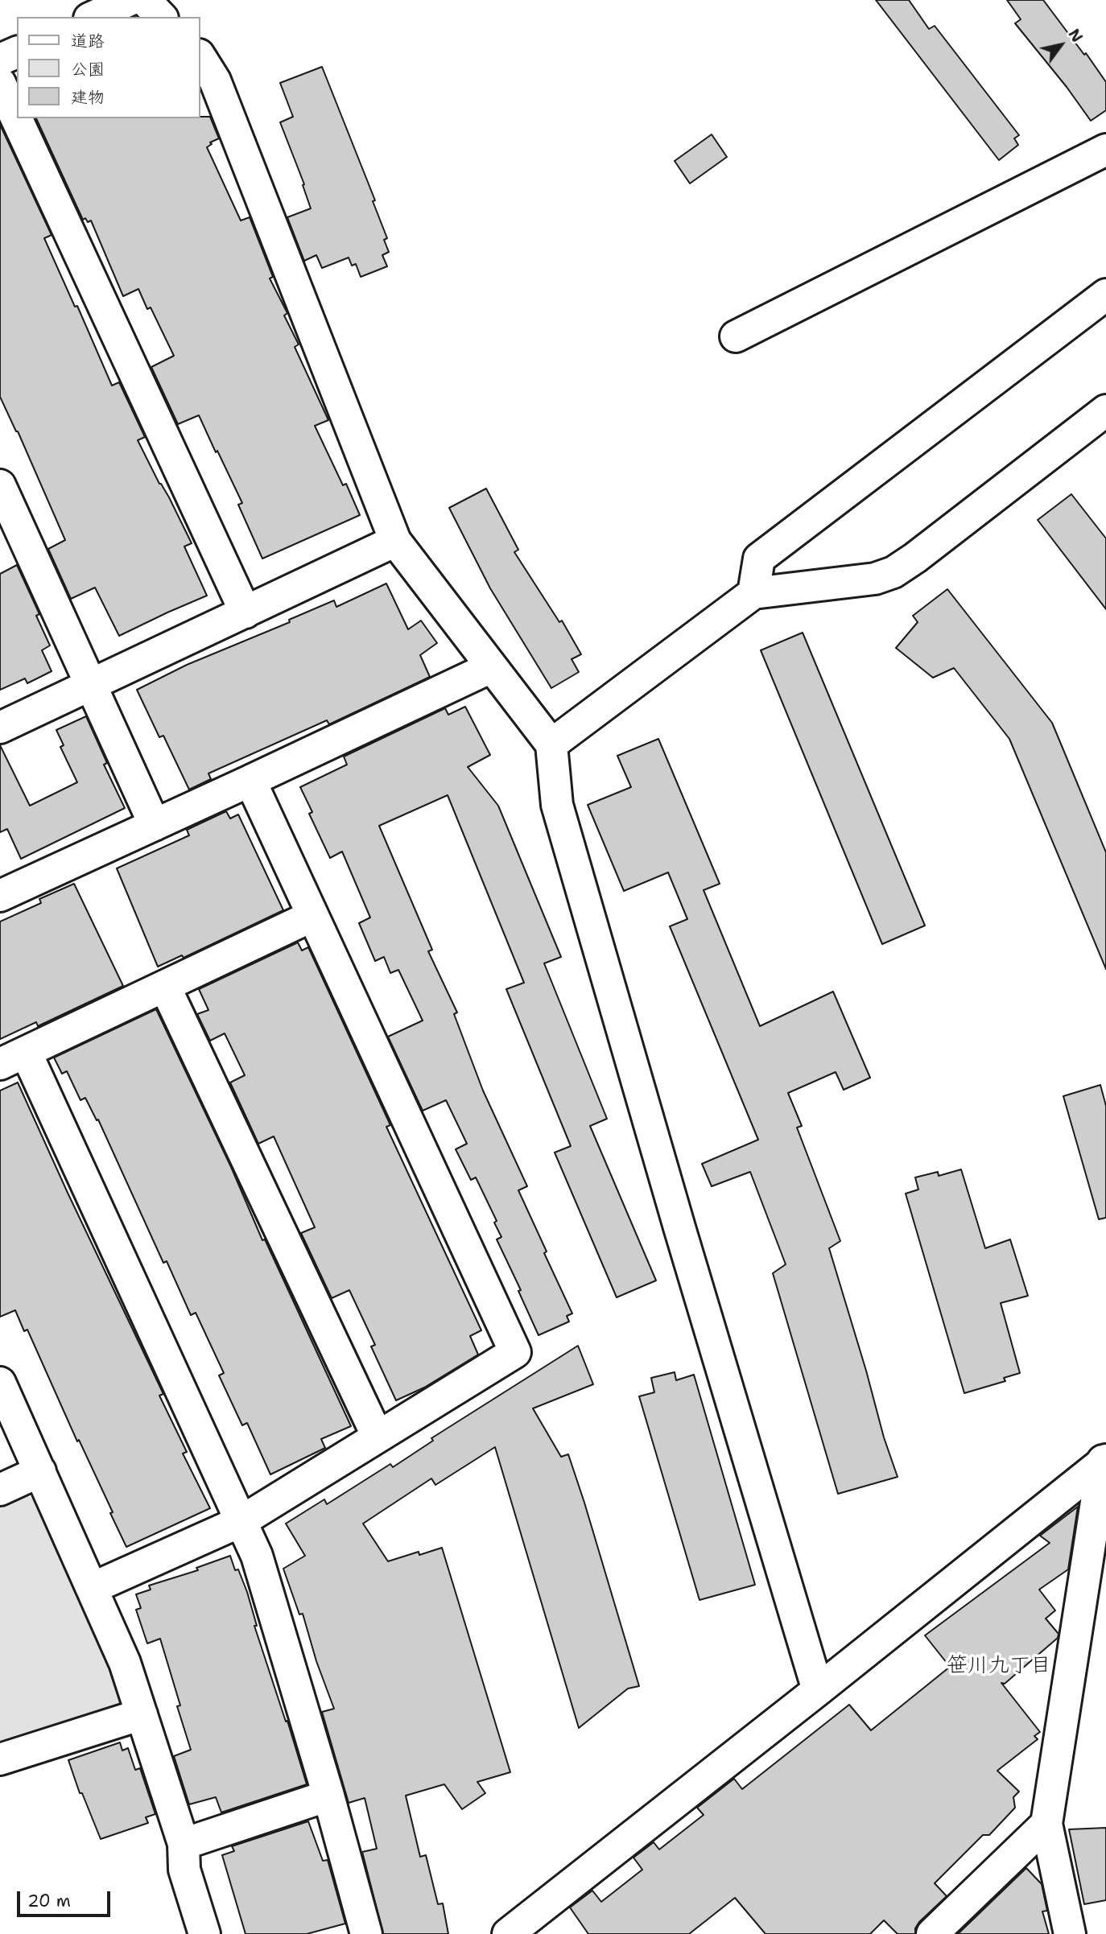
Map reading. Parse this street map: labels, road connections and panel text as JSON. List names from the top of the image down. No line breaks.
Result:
{"districts":["笹川九丁目"],"legend":["道路","公園","建物"],"scale_bar":"20 m","north":"top right"}
